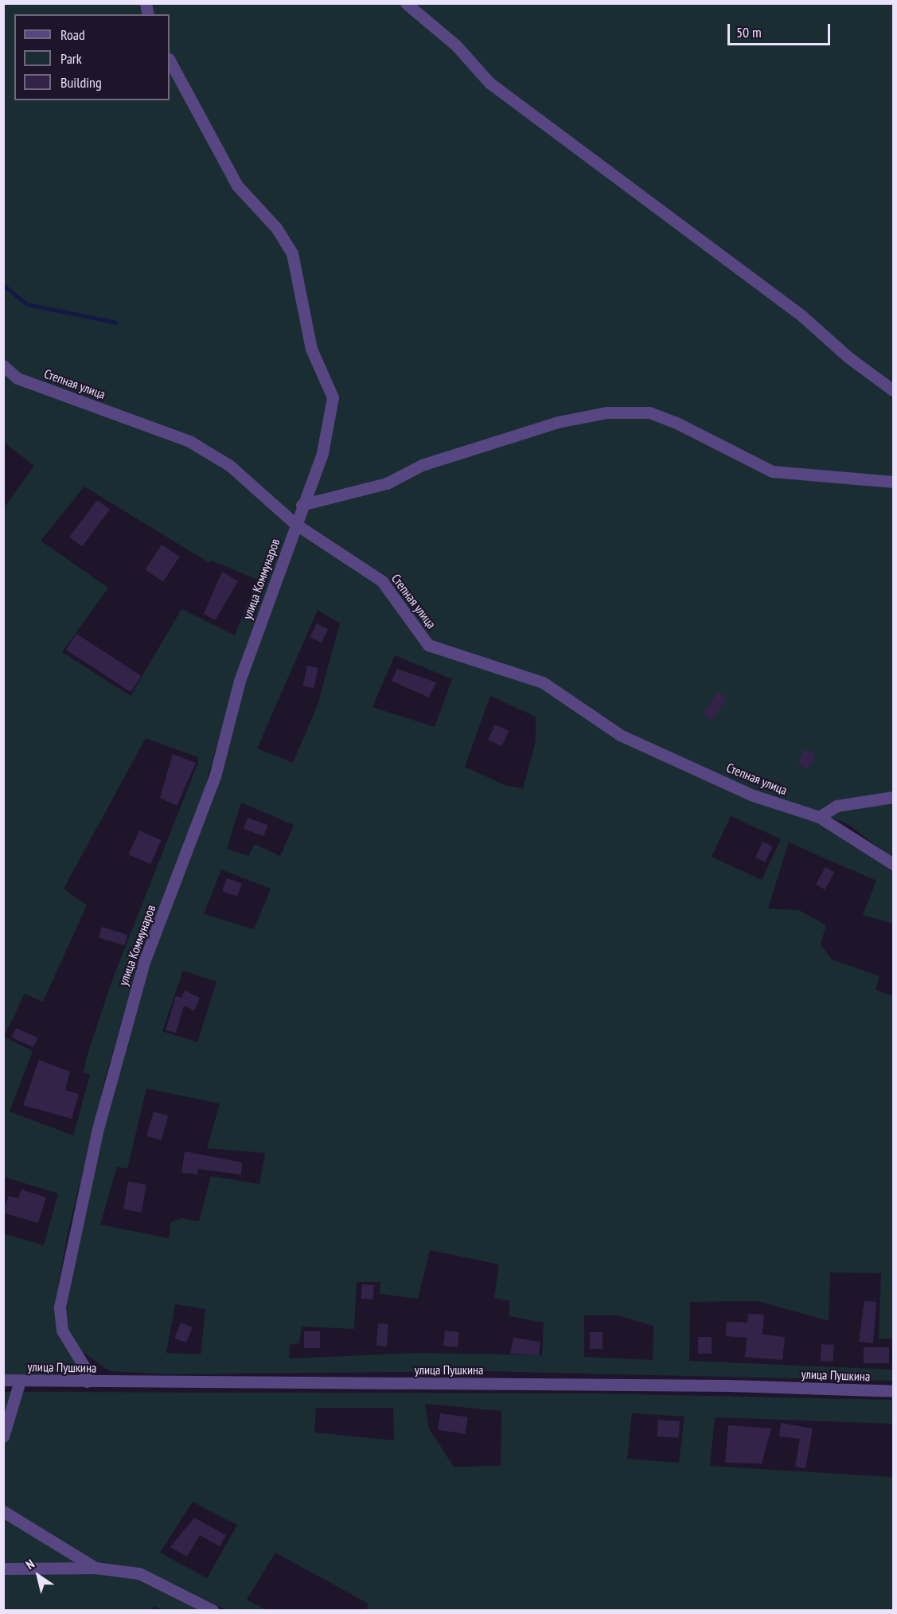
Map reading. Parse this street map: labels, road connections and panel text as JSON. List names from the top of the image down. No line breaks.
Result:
{"streets":{"street":["Степная улица","улица Коммунаров","улица Пушкина"]},"crossings":[["Степная улица","улица Коммунаров"],["улица Коммунаров","улица Пушкина"]],"legend":["Road","Park","Building"],"scale_bar":"50 m","north":"top left"}
